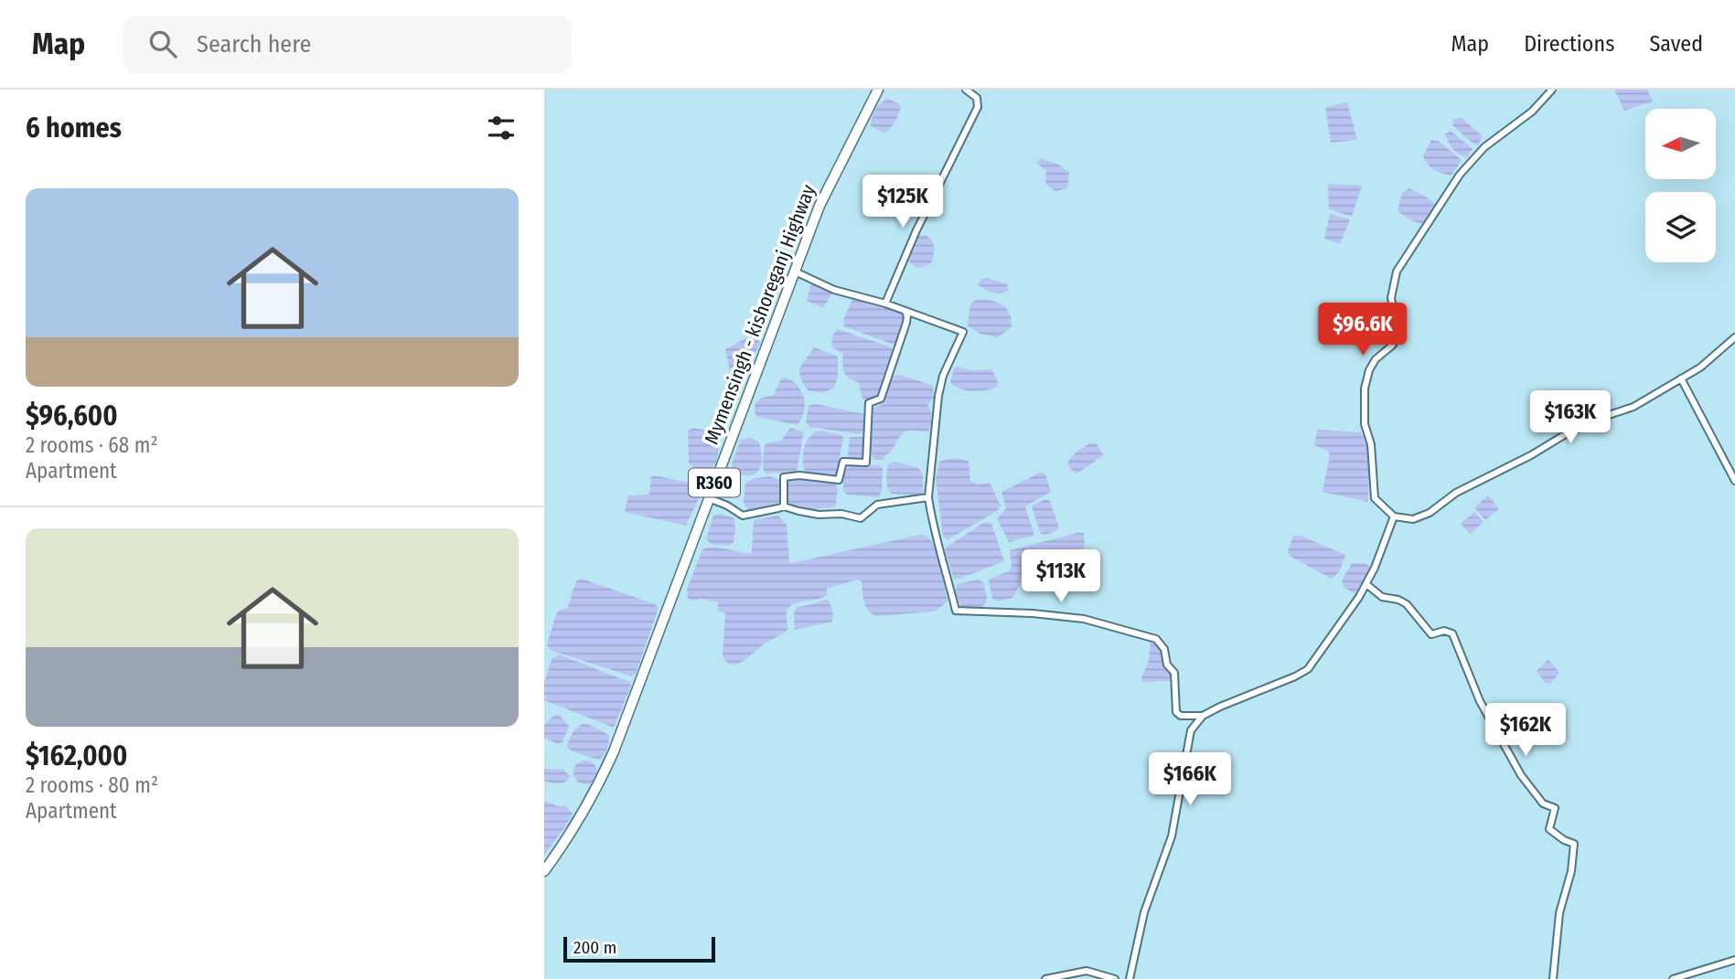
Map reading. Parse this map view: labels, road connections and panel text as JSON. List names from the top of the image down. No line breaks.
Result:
{"streets":{"main road":["Mymensingh - kishoreganj Highway","R360"]},"scale_bar":"200 m","north":"left","page":{"header":"Map","search":"Search here","nav":["Map","Directions","Saved"],"heading":"6 homes","list":[{"name":"$96,600","note":"2 rooms · 68 m² · Apartment"},{"name":"$162,000","note":"2 rooms · 80 m² · Apartment"}],"price":["$125K","$96.6K","$163K","$113K","$162K","$166K"],"scale":"200 m"}}
